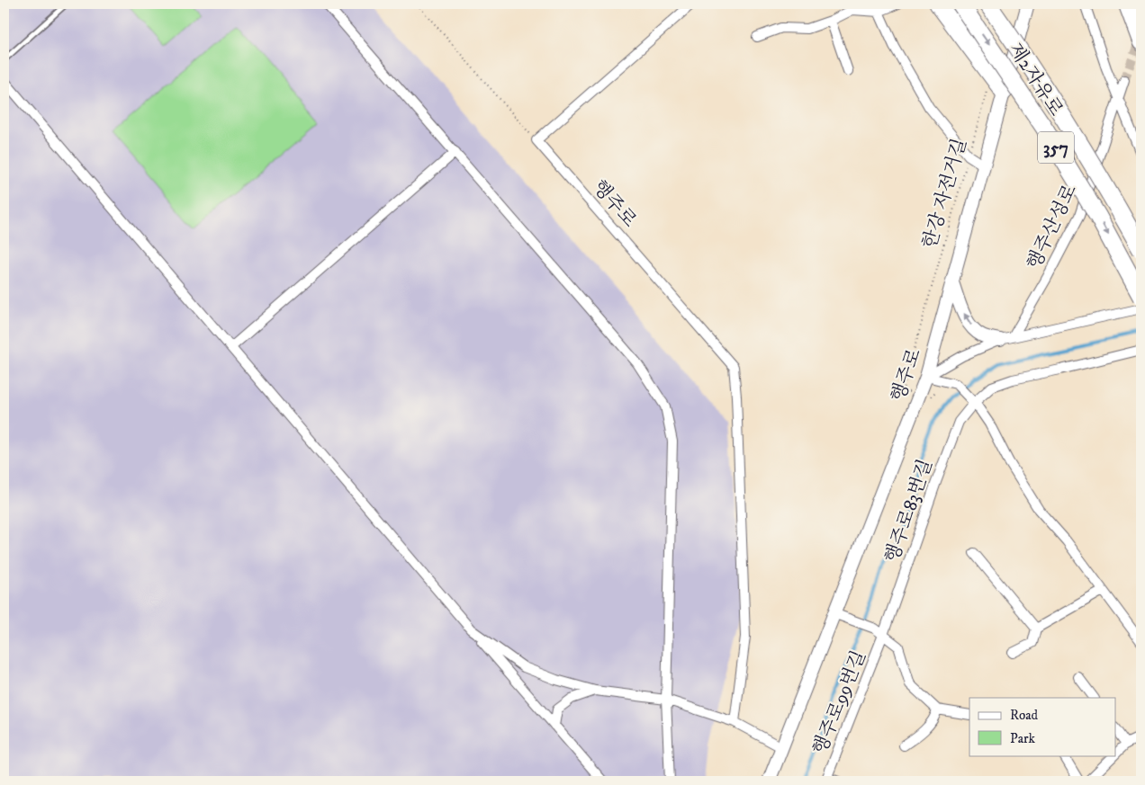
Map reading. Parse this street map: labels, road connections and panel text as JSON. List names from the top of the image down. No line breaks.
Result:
{"streets":{"highway":["제2자유로","357"],"main road":["행주로"],"street":["행주산성로","행주로83번길","행주로99번길"],"path":["한강 자전거길"]},"crossings":[["행주로","행주로99번길"],["행주로83번길","행주로99번길"]],"legend":["Road","Park"]}
